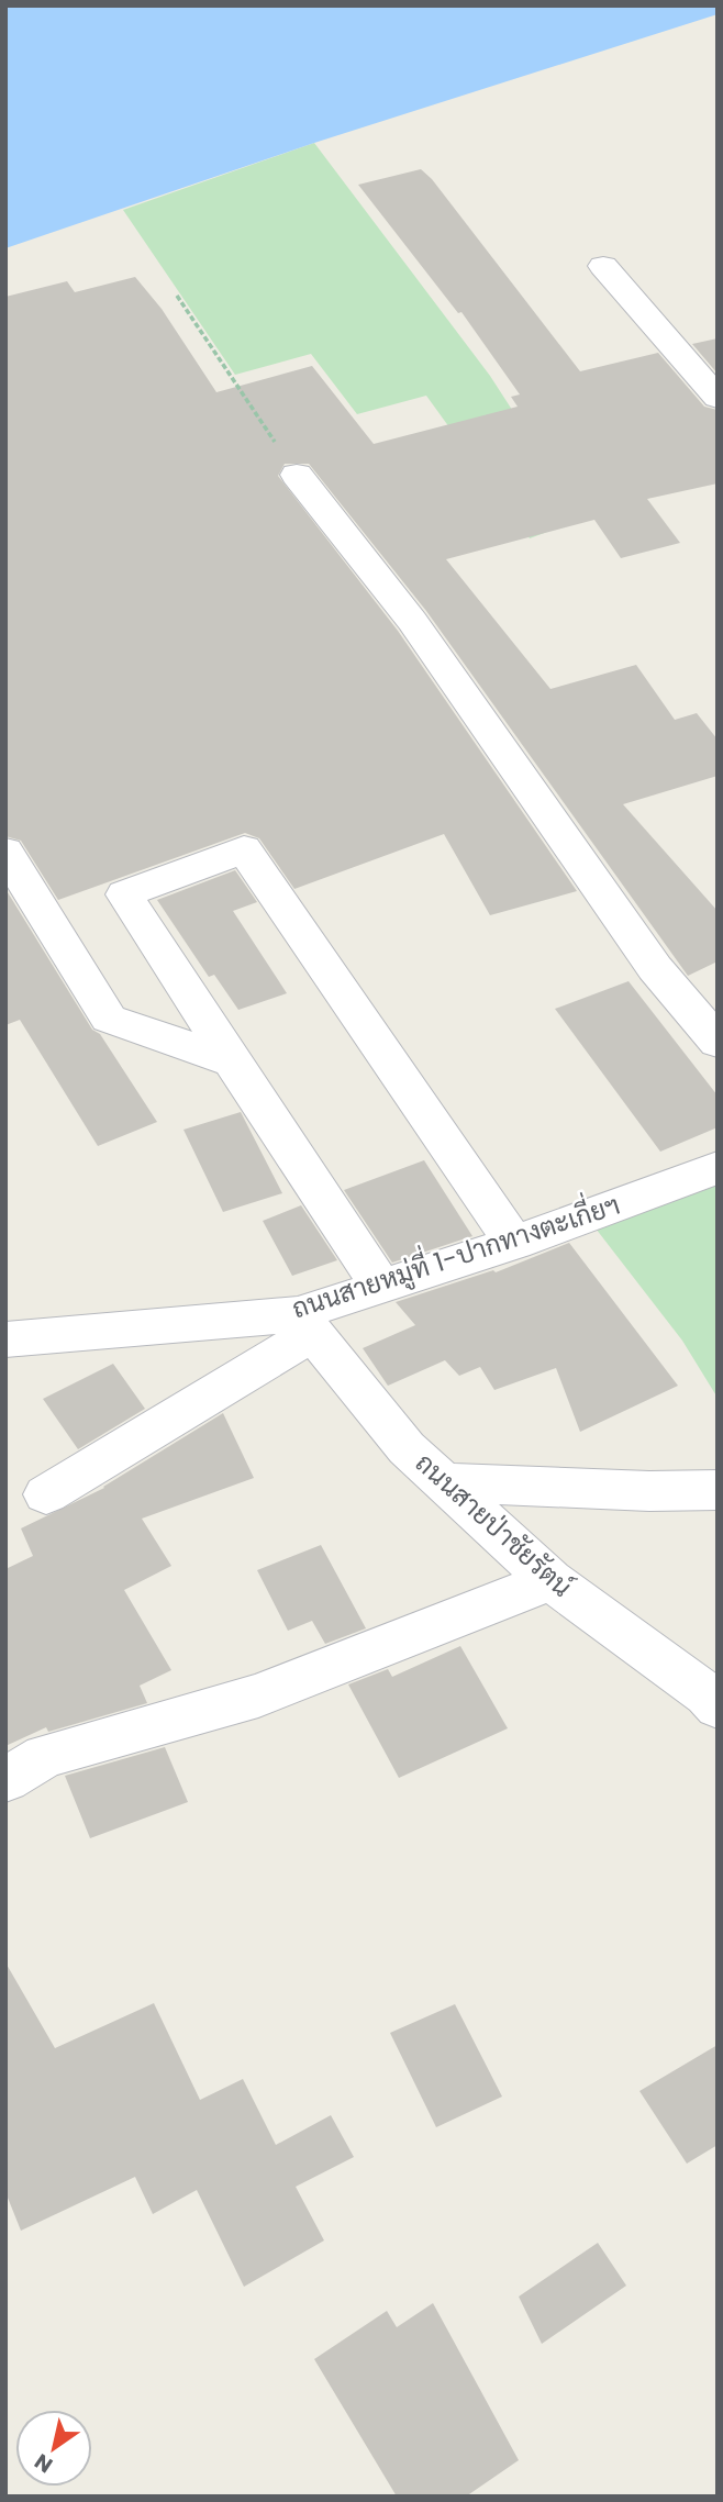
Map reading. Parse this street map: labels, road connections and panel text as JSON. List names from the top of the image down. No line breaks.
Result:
{"streets":{"street":["ถนนสายหมู่ที่ 1-ปากทางตะเกี่ยฯ","ถนนสายป่าชัยรัตน์"]},"crossings":[["ถนนสายหมู่ที่ 1-ปากทางตะเกี่ยฯ","ถนนสายป่าชัยรัตน์"]],"north":"bottom left"}
